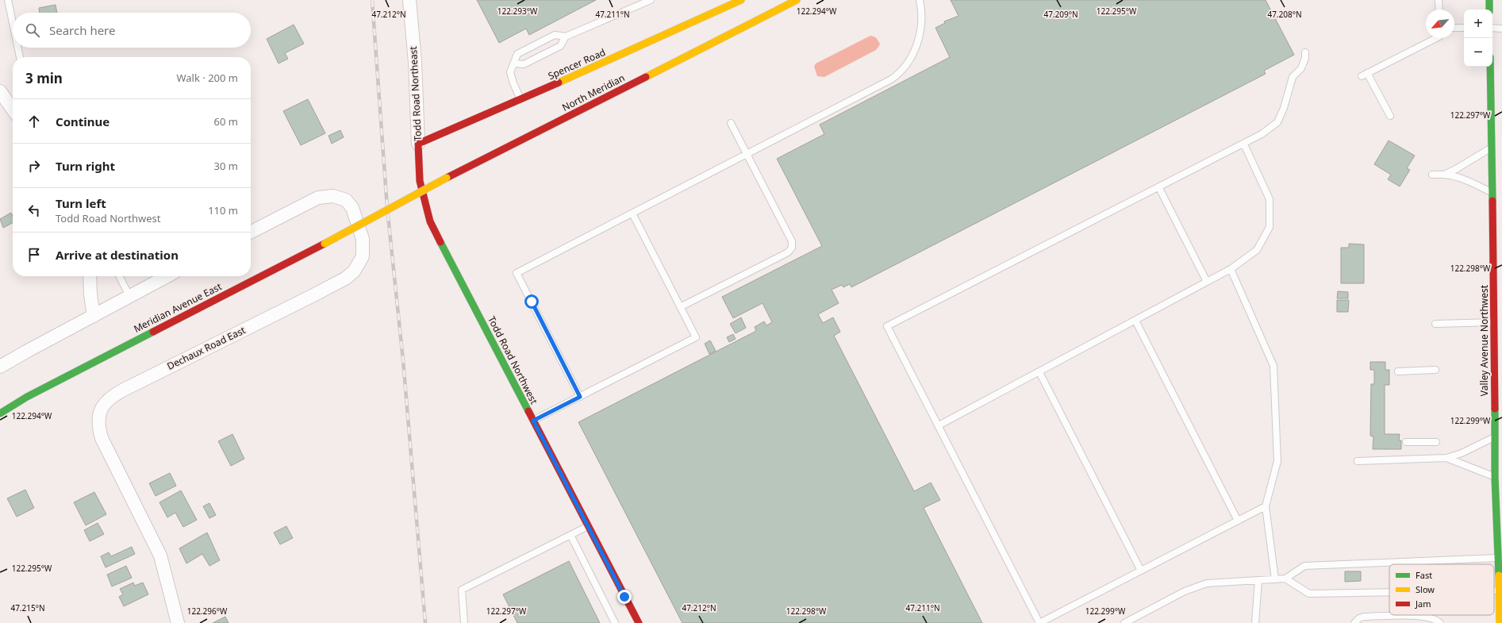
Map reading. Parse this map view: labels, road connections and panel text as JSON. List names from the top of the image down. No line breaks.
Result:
{"streets":{"main road":["Spencer Road","North Meridian","Todd Road Northeast","Meridian Avenue East","Valley Avenue Northwest","Todd Road Northwest"],"street":["Dechaux Road East"]},"crossings":[["Spencer Road","Todd Road Northeast"],["North Meridian","Meridian Avenue East"],["Todd Road Northeast","Todd Road Northwest"]],"legend":["Fast","Slow","Jam"],"north":"bottom left","page":{"map_buttons":["+","−"],"search":"Search here","heading":["3 min","Walk · 200 m"],"list":[["Continue","60 m"],["Turn right","30 m"],["Turn left","Todd Road Northwest","110 m"],"Arrive at destination"]},"coordinates":["122.293°W","122.294°W","122.295°W","47.212°N","47.211°N","47.209°N","47.208°N","122.297°W","122.298°W","122.299°W","47.215°N","122.296°W"]}
